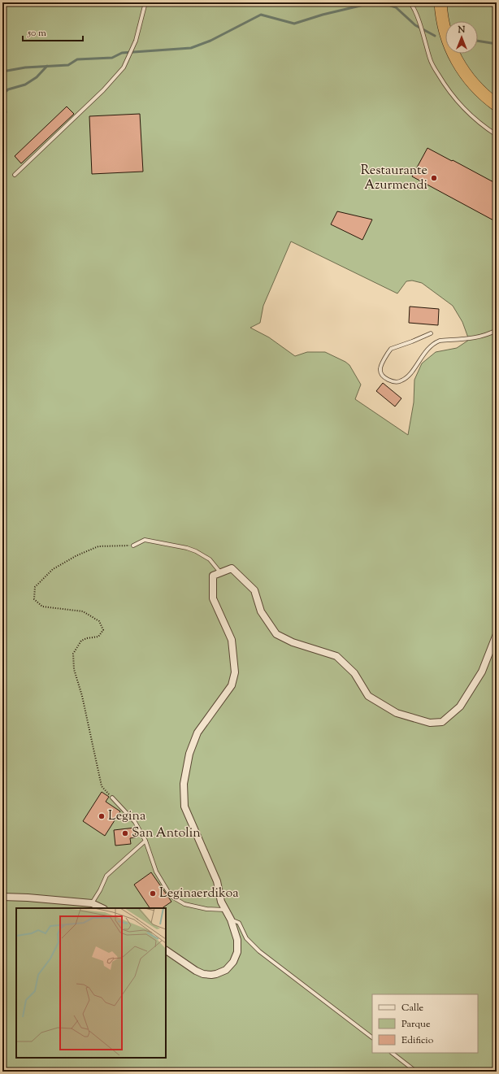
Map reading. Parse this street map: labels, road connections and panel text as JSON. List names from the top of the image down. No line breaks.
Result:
{"places":["Restaurante Azurmendi","Legina","San Antolin","Leginaerdikoa"],"legend":["Calle","Parque","Edificio"],"scale_bar":"50 m","north":"top"}
